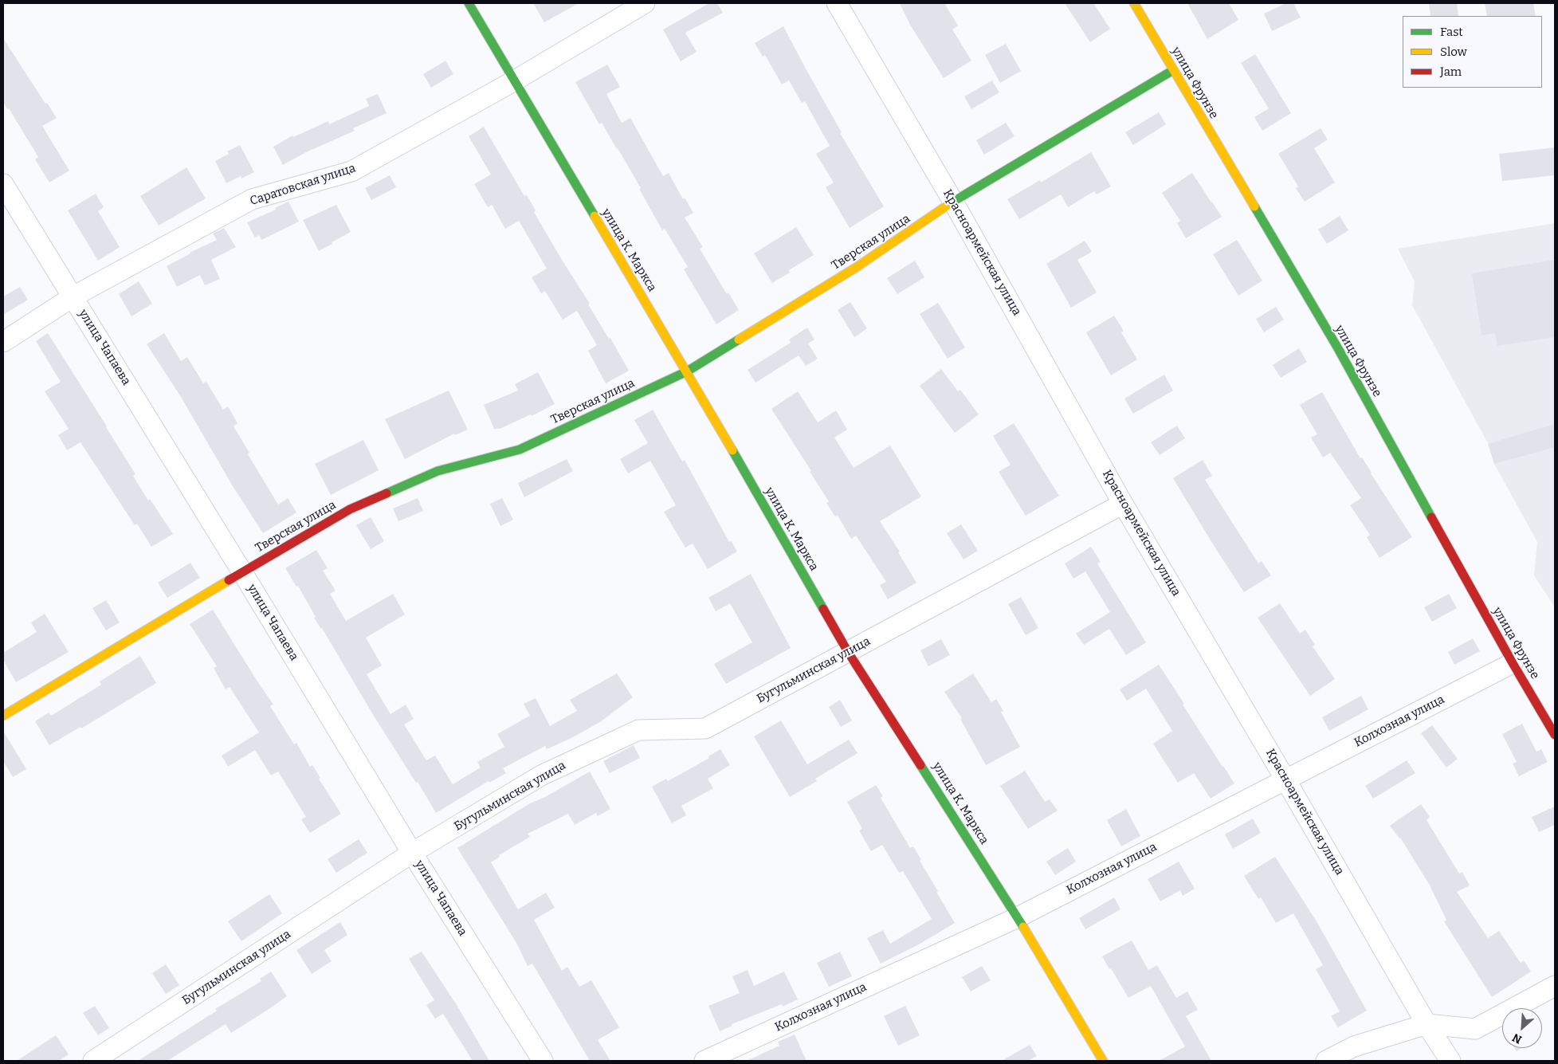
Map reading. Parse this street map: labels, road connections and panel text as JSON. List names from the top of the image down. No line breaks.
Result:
{"streets":{"street":["улица Фрунзе","Саратовская улица","Тверская улица","улица К. Маркса","Красноармейская улица","улица Чапаева","Бугульминская улица","Колхозная улица"]},"crossings":[["улица Фрунзе","Тверская улица"],["улица Фрунзе","Колхозная улица"],["Саратовская улица","улица К. Маркса"],["Саратовская улица","улица Чапаева"],["Тверская улица","улица К. Маркса"],["Тверская улица","Красноармейская улица"],["Тверская улица","улица Чапаева"],["улица К. Маркса","Бугульминская улица"],["улица К. Маркса","Колхозная улица"],["Красноармейская улица","Бугульминская улица"],["Красноармейская улица","Колхозная улица"],["улица Чапаева","Бугульминская улица"]],"legend":["Fast","Slow","Jam"],"north":"bottom left"}
